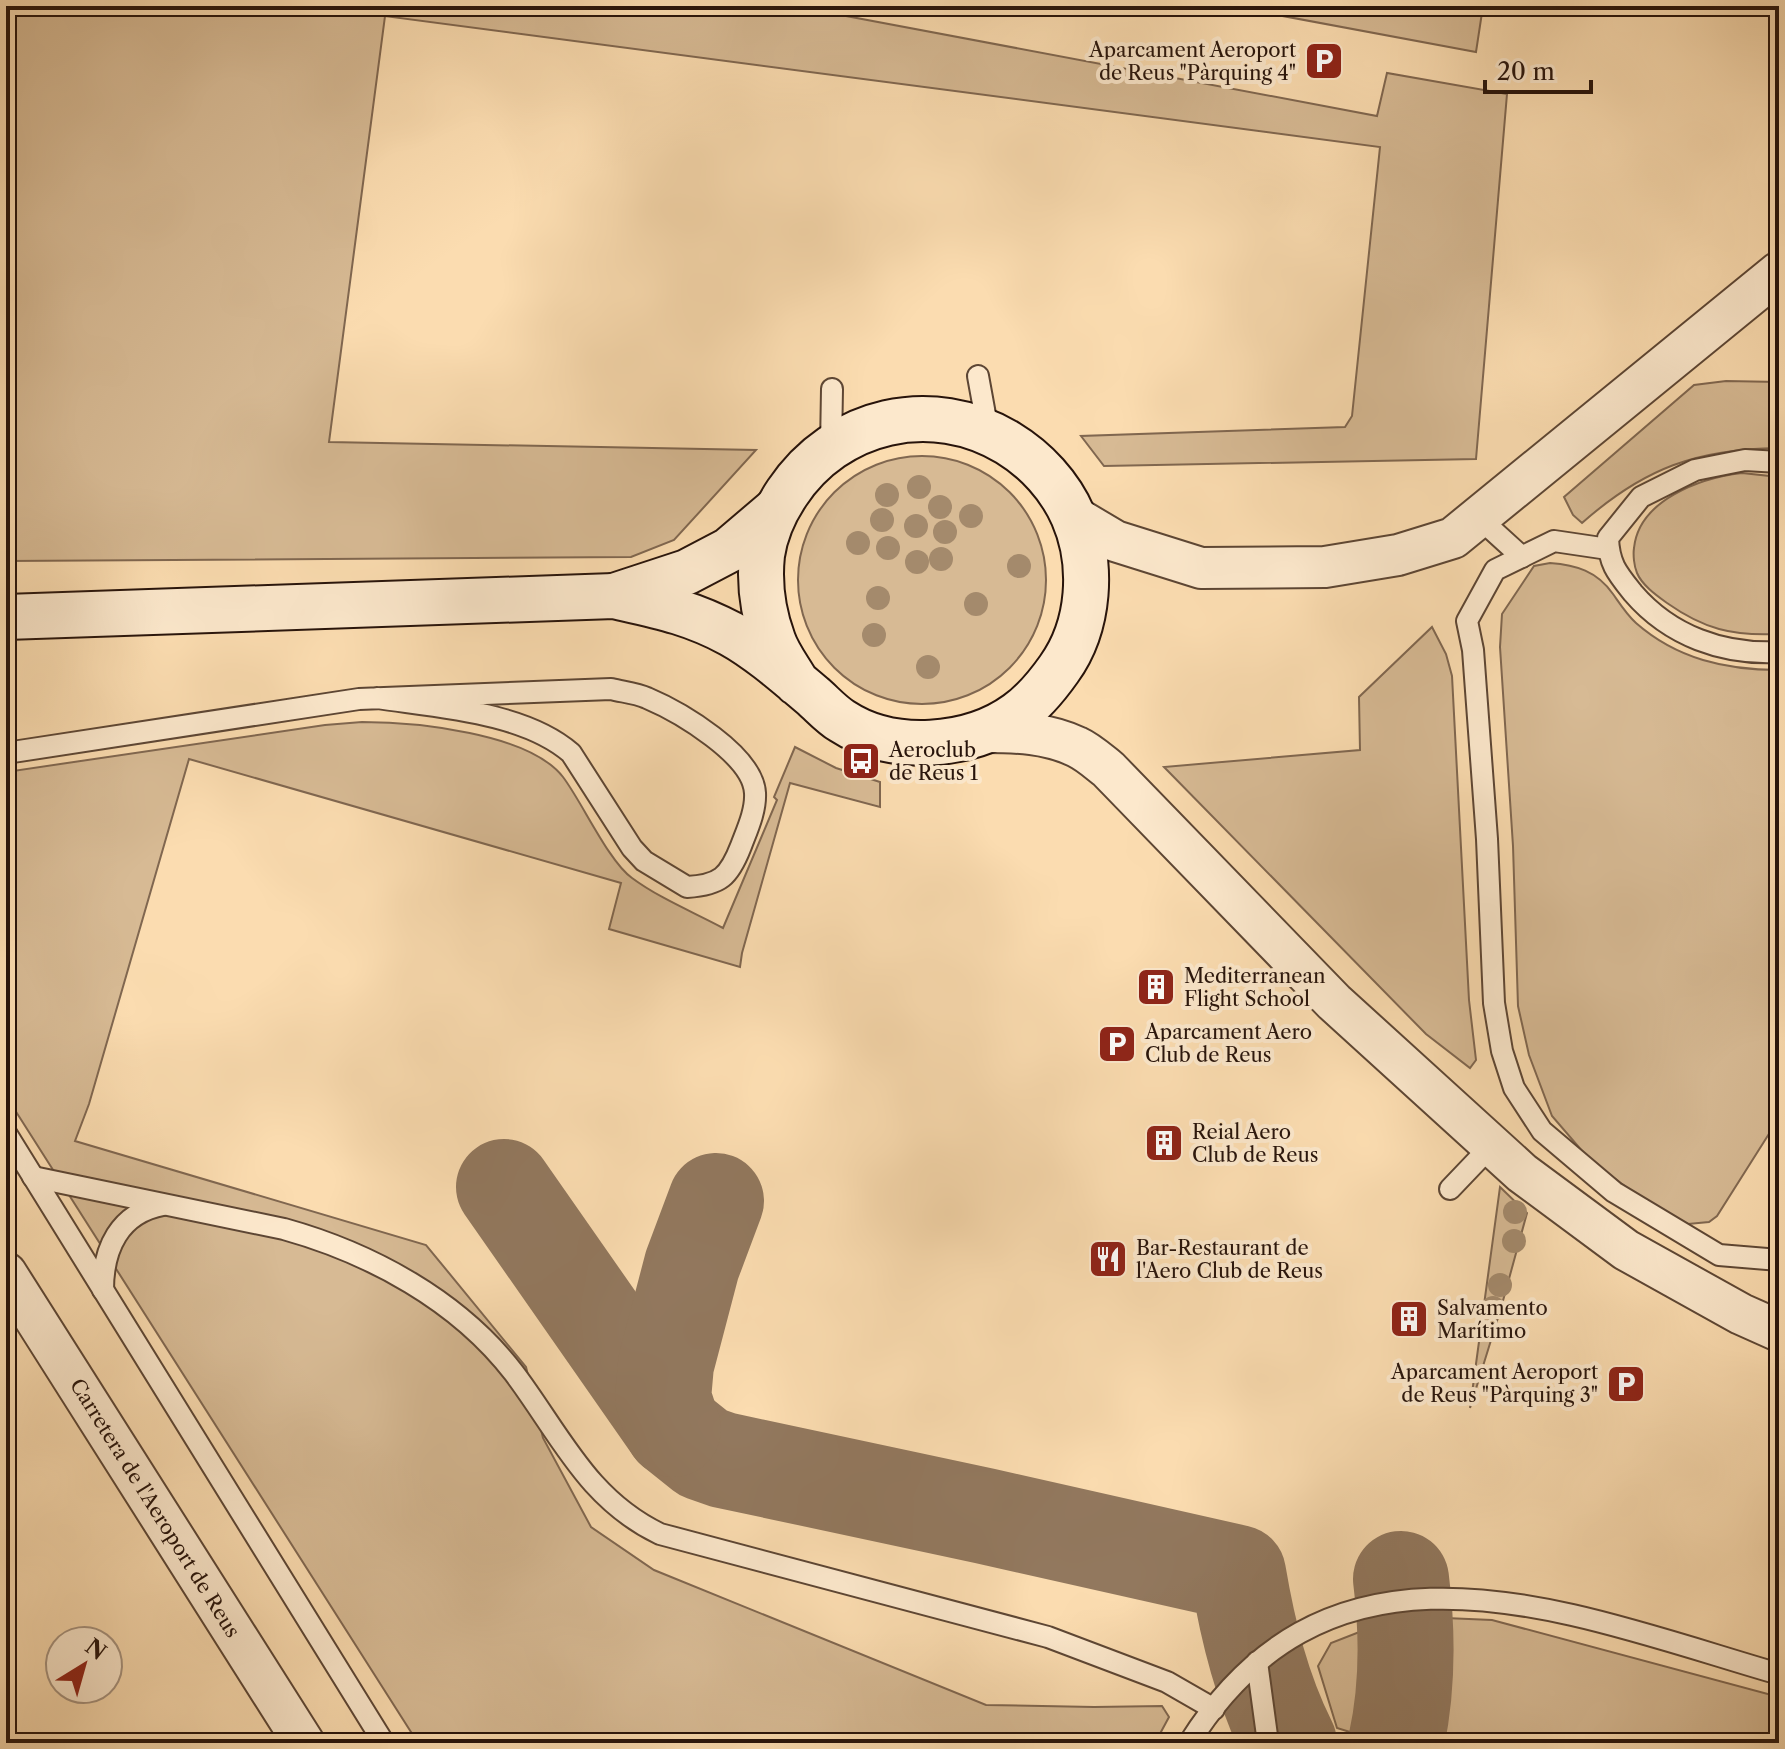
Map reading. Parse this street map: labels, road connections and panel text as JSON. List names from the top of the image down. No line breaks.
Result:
{"streets":{"street":["Carretera de l'Aeroport de Reus"]},"places":{"parking":["Aparcament Aeroport de Reus \"Pàrquing 4\"","Aparcament Aero Club de Reus","Aparcament Aeroport de Reus \"Pàrquing 3\""],"bus stop":["Aeroclub de Reus 1"],"building":["Mediterranean Flight School","Reial Aero Club de Reus","Salvamento Marítimo"],"restaurant":["Bar-Restaurant de l'Aero Club de Reus"]},"scale_bar":"20 m","north":"top right"}
